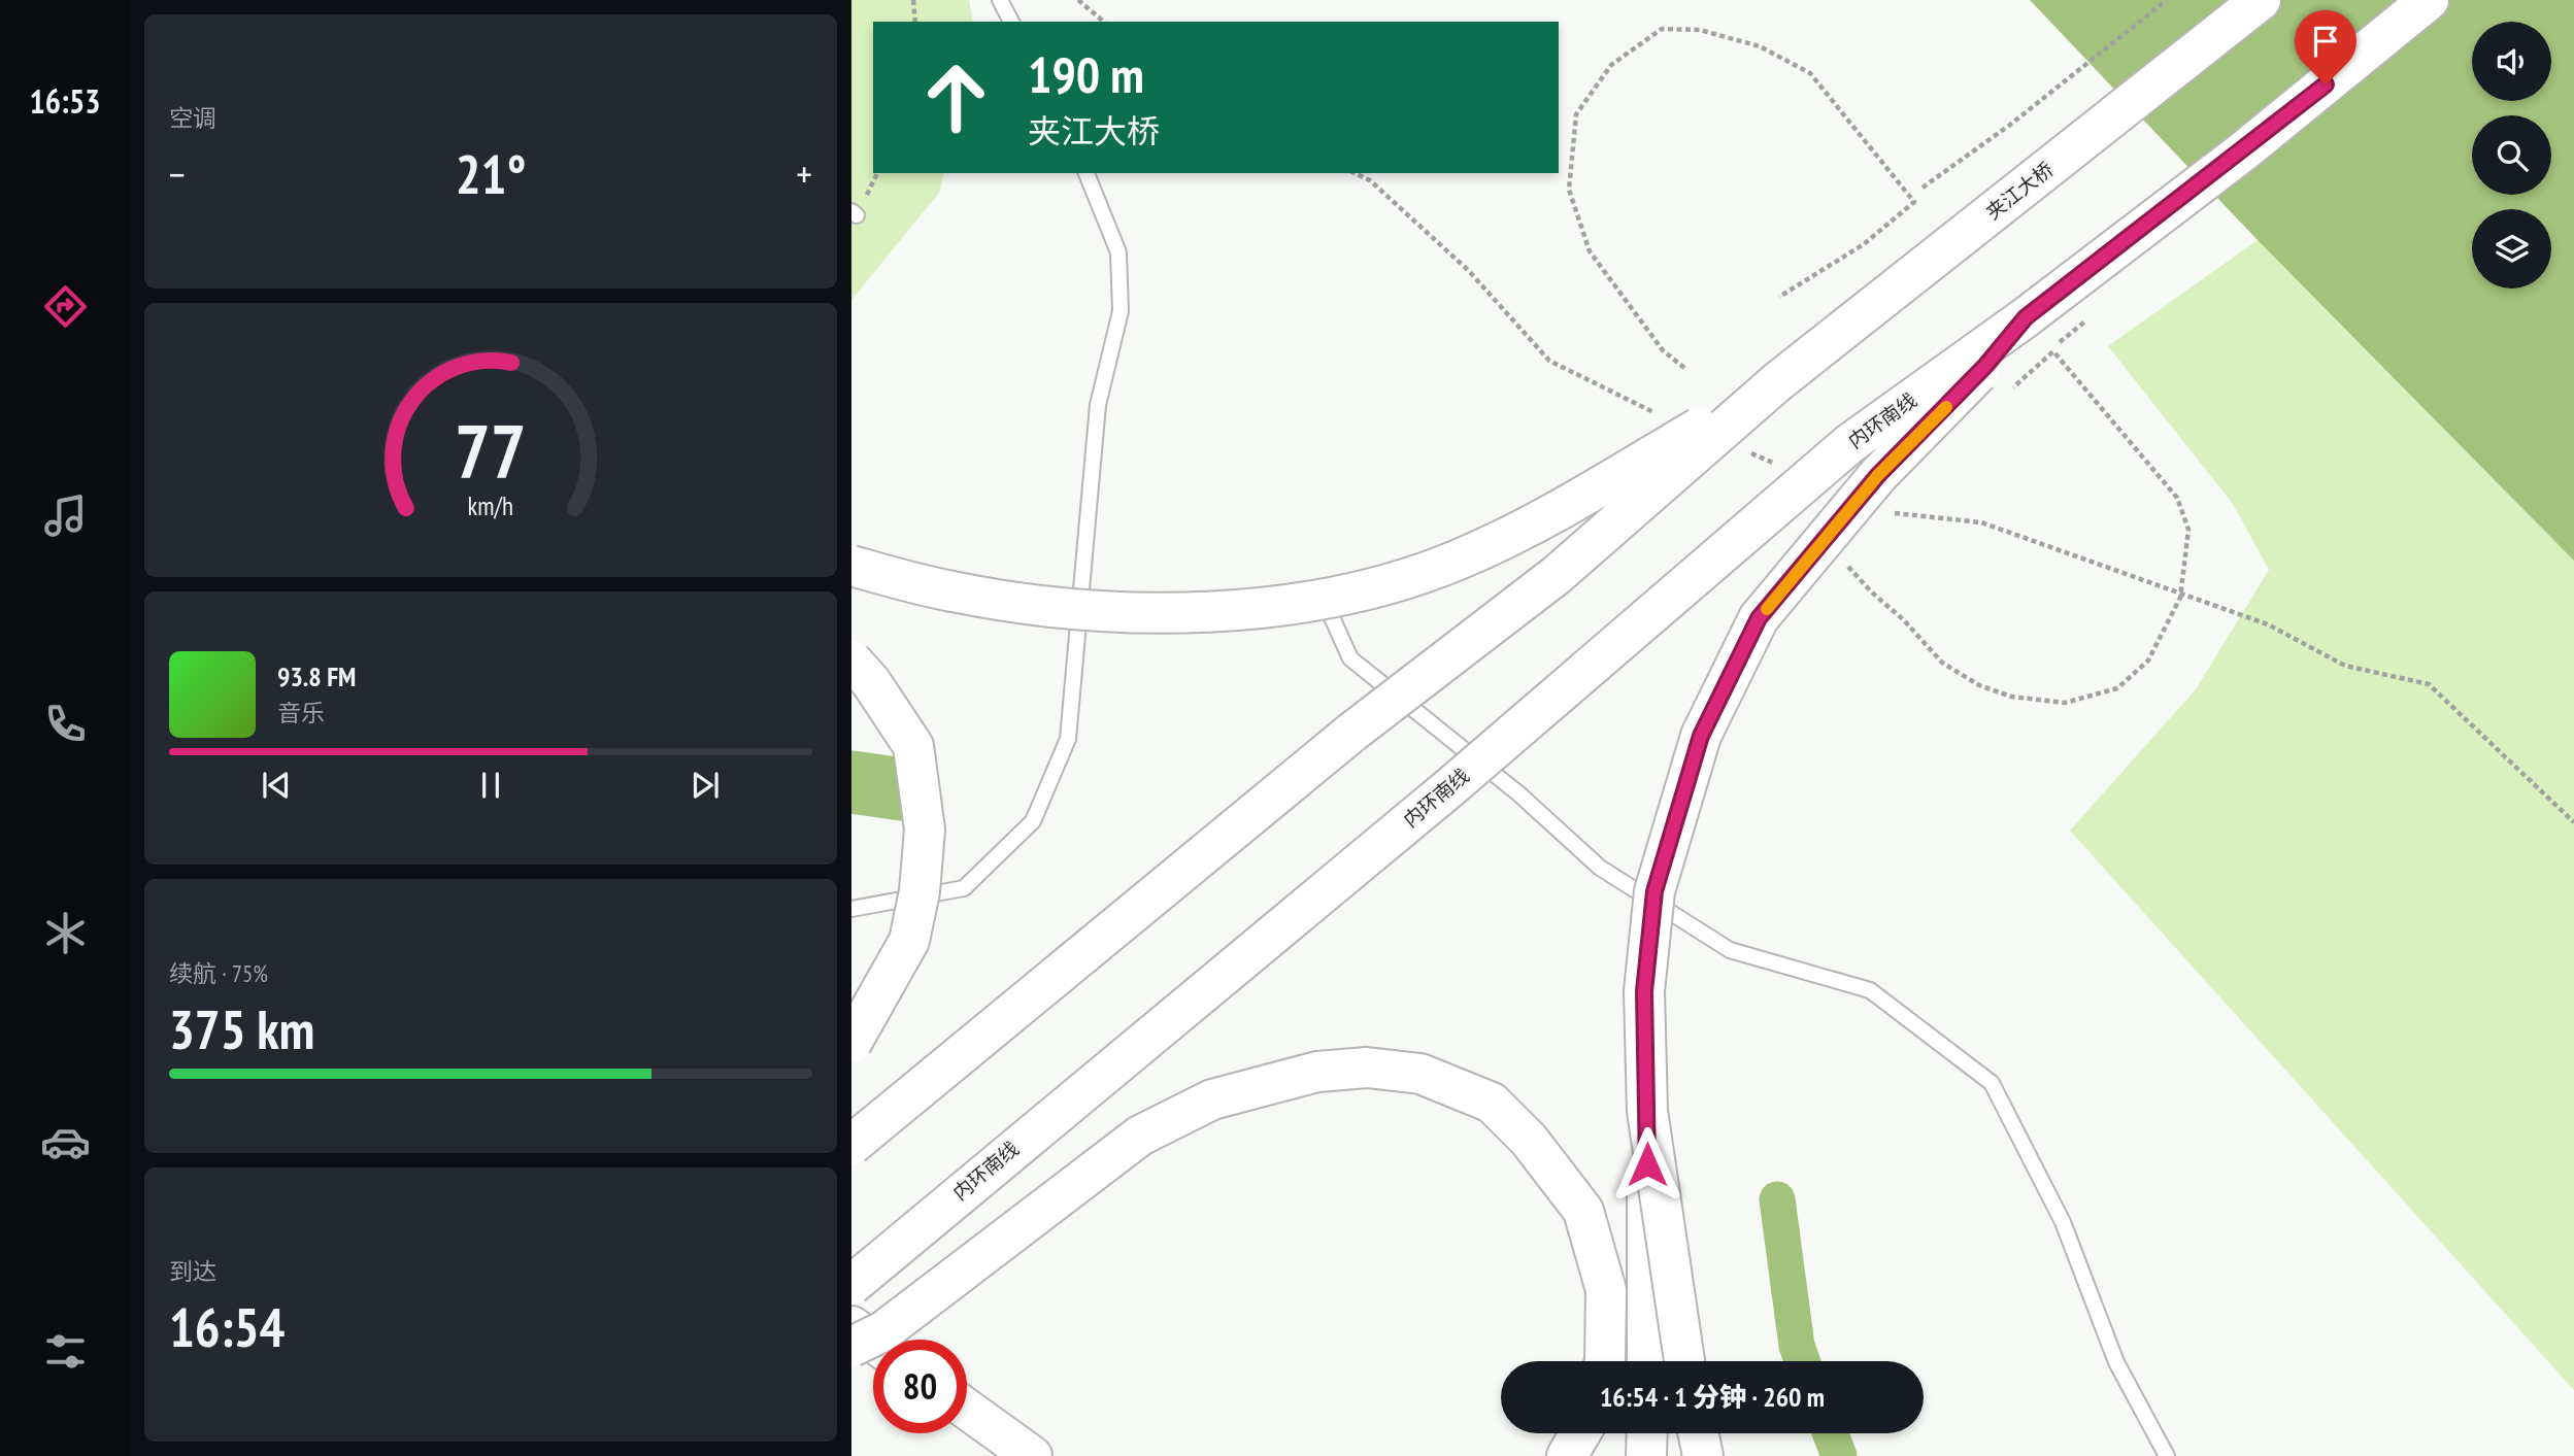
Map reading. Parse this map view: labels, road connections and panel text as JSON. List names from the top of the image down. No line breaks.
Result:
{"streets":{"highway":["夹江大桥","内环南线"]},"page":{"tabs":"16:53","tile":["空调",["续航 · 75%","375 km"],["到达","16:54"]],"turn":["190 m","夹江大桥"],"heat":["−","21°","+"],"song":["93.8 FM","音乐"],"limit":"80","trip":"16:54 · 1 分钟 · 260 m","gauge":["77","km/h"]}}
